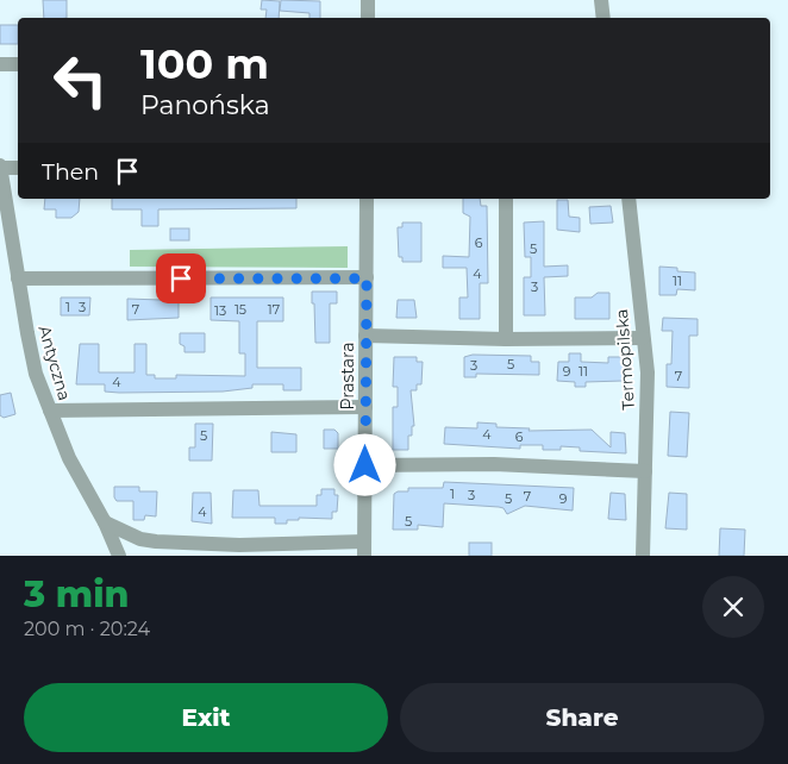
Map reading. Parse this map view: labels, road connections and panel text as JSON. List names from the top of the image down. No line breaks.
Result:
{"streets":{"street":["Termopilska","Antyczna","Prastara"]},"house_numbers":["6","5","4","11","3","1","3","7","15","17","13","5","3","9","11","7","4","4","5","6","1","3","7","5","9","4","5"],"page":{"turn":["100 m","Panońska"],"then":"Then","heading":["3 min","200 m · 20:24"],"buttons":["Exit","Share"]}}
